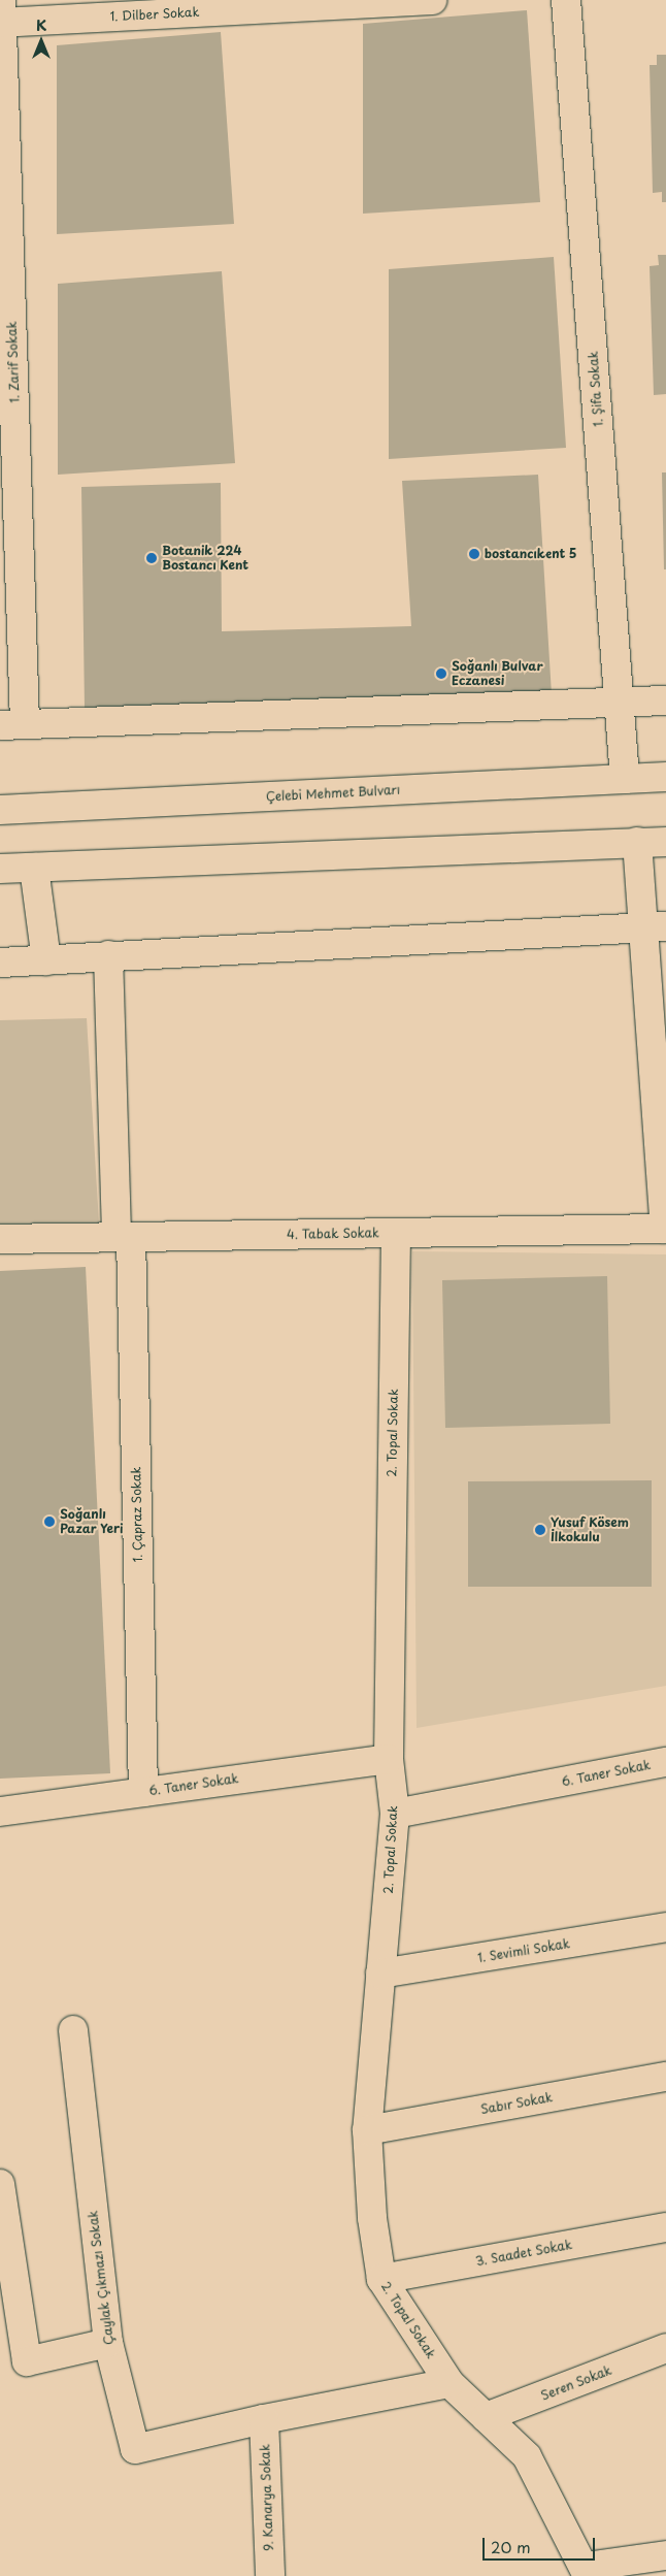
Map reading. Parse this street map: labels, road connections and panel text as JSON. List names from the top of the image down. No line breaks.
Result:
{"streets":{"street":["1. Dilber Sokak","1. Zarif Sokak","1. Şifa Sokak","Çelebi Mehmet Bulvarı","4. Tabak Sokak","2. Topal Sokak","1. Çapraz Sokak","6. Taner Sokak","1. Sevimli Sokak","Sabır Sokak","3. Saadet Sokak","Çaylak Çıkmazı Sokak","Seren Sokak","9. Kanarya Sokak"]},"crossings":[["1. Dilber Sokak","1. Zarif Sokak"],["1. Şifa Sokak","Çelebi Mehmet Bulvarı"],["4. Tabak Sokak","2. Topal Sokak"],["4. Tabak Sokak","1. Çapraz Sokak"],["2. Topal Sokak","6. Taner Sokak"],["2. Topal Sokak","1. Sevimli Sokak"],["2. Topal Sokak","Sabır Sokak"],["2. Topal Sokak","3. Saadet Sokak"],["2. Topal Sokak","Çaylak Çıkmazı Sokak"],["2. Topal Sokak","Seren Sokak"],["1. Çapraz Sokak","6. Taner Sokak"],["Çaylak Çıkmazı Sokak","9. Kanarya Sokak"]],"places":["bostancıkent 5","Botanik 224 Bostancı Kent","Soğanlı Bulvar Eczanesi","Soğanlı Pazar Yeri","Yusuf Kösem İlkokulu"],"scale_bar":"20 m","north":"top"}
